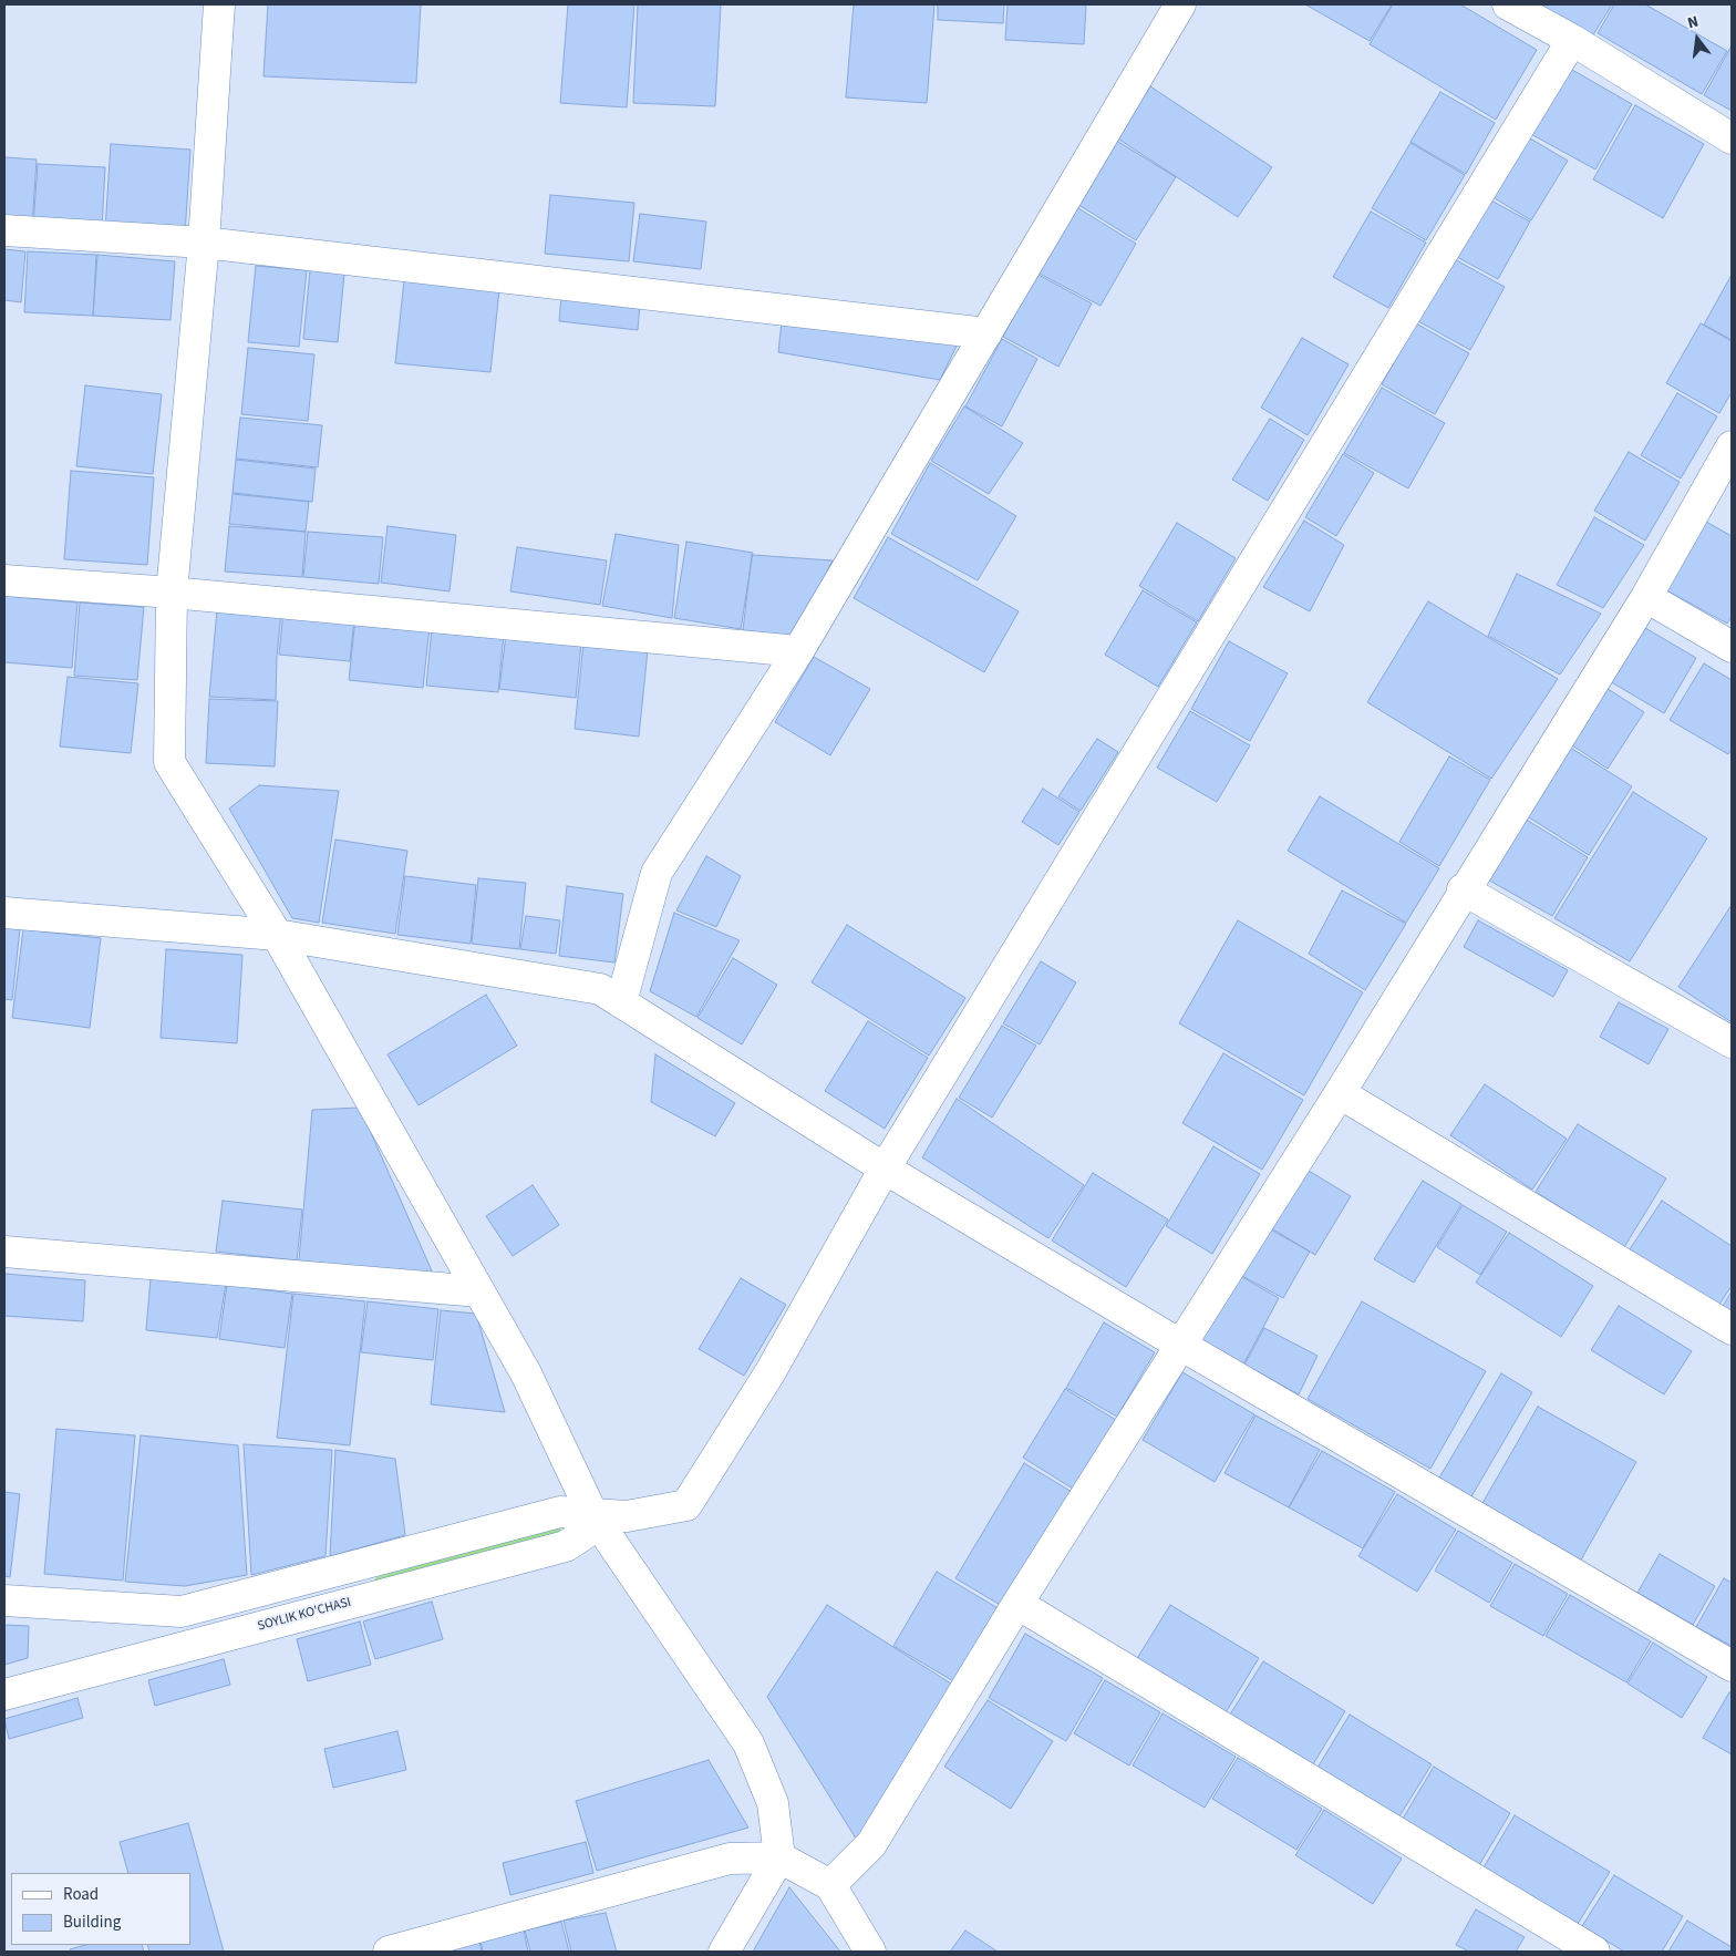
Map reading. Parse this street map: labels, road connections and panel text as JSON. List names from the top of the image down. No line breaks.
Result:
{"streets":{"street":["SOYLIK KO'CHASI"]},"legend":["Road","Building"],"north":"top"}
